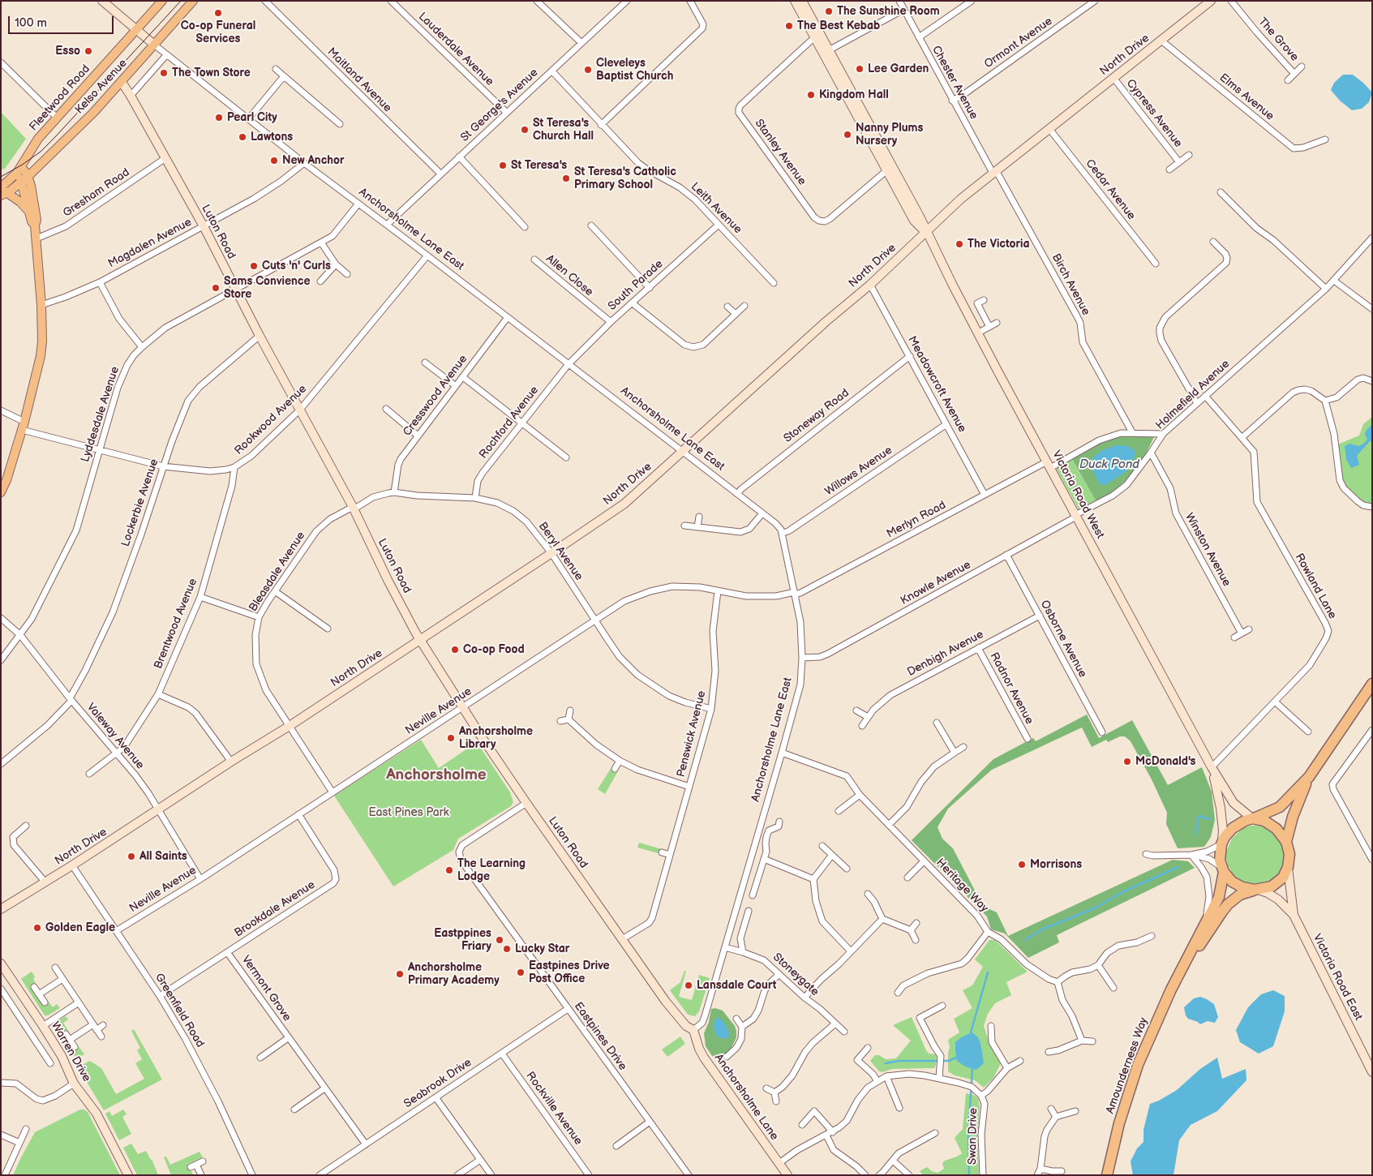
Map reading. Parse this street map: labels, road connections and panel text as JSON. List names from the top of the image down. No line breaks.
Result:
{"streets":{"highway":["Amounderness Way"],"main road":["Kelso Avenue","Fleetwood Road"],"street":["The Grove","Ormont Avenue","Lauderdale Avenue","North Drive","Maitland Avenue","Chester Avenue","Elms Avenue","St George's Avenue","Cypress Avenue","Stanley Avenue","Cedar Avenue","Gresham Road","Leith Avenue","Anchorsholme Lane East","Luton Road","Magdalen Avenue","Allen Close","Birch Avenue","South Parade","Meadowcroft Avenue","Holmefield Avenue","Cresswood Avenue","Lyddesdale Avenue","Stoneway Road","Rookwood Avenue","Rochford Avenue","Willows Avenue","Victoria Road West","Lockerbie Avenue","Merlyn Road","Winston Avenue","Beryl Avenue","Bleasdale Avenue","Knowle Avenue","Rowland Lane","Brentwood Avenue","Osborne Avenue","Denbigh Avenue","Radnor Avenue","Neville Avenue","Penswick Avenue","Valeway Avenue","Heritage Way","Brookdale Avenue","Stoneygate","Victoria Road East","Vermont Grove","Greenfield Road","Eastpines Drive","Warren Drive","Seabrook Drive","Anchorsholme Lane","Rockville Avenue","Swan Drive"]},"crossings":[["Ormont Avenue","Chester Avenue"],["Lauderdale Avenue","St George's Avenue"],["North Drive","Chester Avenue"],["North Drive","Elms Avenue"],["North Drive","Cypress Avenue"],["North Drive","Cedar Avenue"],["North Drive","Anchorsholme Lane East"],["North Drive","Luton Road"],["North Drive","Birch Avenue"],["North Drive","Meadowcroft Avenue"],["North Drive","Victoria Road West"],["North Drive","Beryl Avenue"],["North Drive","Bleasdale Avenue"],["North Drive","Valeway Avenue"],["North Drive","Greenfield Road"],["Maitland Avenue","St George's Avenue"],["Chester Avenue","Birch Avenue"],["Kelso Avenue","Fleetwood Road"],["Kelso Avenue","Anchorsholme Lane East"],["Kelso Avenue","Luton Road"],["Fleetwood Road","Anchorsholme Lane East"],["St George's Avenue","Leith Avenue"],["St George's Avenue","Anchorsholme Lane East"],["Stanley Avenue","Victoria Road West"],["Gresham Road","Luton Road"],["Leith Avenue","South Parade"],["Anchorsholme Lane East","Luton Road"],["Anchorsholme Lane East","Magdalen Avenue"],["Anchorsholme Lane East","South Parade"],["Anchorsholme Lane East","Cresswood Avenue"],["Anchorsholme Lane East","Lyddesdale Avenue"],["Anchorsholme Lane East","Stoneway Road"],["Anchorsholme Lane East","Rookwood Avenue"],["Anchorsholme Lane East","Rochford Avenue"],["Anchorsholme Lane East","Willows Avenue"],["Anchorsholme Lane East","Merlyn Road"],["Anchorsholme Lane East","Knowle Avenue"],["Anchorsholme Lane East","Neville Avenue"],["Anchorsholme Lane East","Heritage Way"],["Anchorsholme Lane East","Stoneygate"],["Anchorsholme Lane East","Anchorsholme Lane"],["Luton Road","Magdalen Avenue"],["Luton Road","Lyddesdale Avenue"],["Luton Road","Rookwood Avenue"],["Luton Road","Lockerbie Avenue"],["Luton Road","Beryl Avenue"],["Luton Road","Bleasdale Avenue"],["Luton Road","Neville Avenue"],["Luton Road","Penswick Avenue"],["Luton Road","Eastpines Drive"],["Luton Road","Anchorsholme Lane"],["Allen Close","South Parade"],["Birch Avenue","Merlyn Road"],["South Parade","Rochford Avenue"],["Meadowcroft Avenue","Stoneway Road"],["Meadowcroft Avenue","Willows Avenue"],["Meadowcroft Avenue","Merlyn Road"],["Holmefield Avenue","Victoria Road West"],["Holmefield Avenue","Merlyn Road"],["Holmefield Avenue","Winston Avenue"],["Holmefield Avenue","Knowle Avenue"],["Holmefield Avenue","Rowland Lane"],["Cresswood Avenue","Beryl Avenue"],["Lyddesdale Avenue","Rookwood Avenue"],["Lyddesdale Avenue","Valeway Avenue"],["Rookwood Avenue","Lockerbie Avenue"],["Rookwood Avenue","Brentwood Avenue"],["Rochford Avenue","Beryl Avenue"],["Victoria Road West","Merlyn Road"],["Victoria Road West","Knowle Avenue"],["Victoria Road West","Rowland Lane"],["Victoria Road West","Victoria Road East"],["Victoria Road West","Amounderness Way"],["Lockerbie Avenue","Valeway Avenue"],["Merlyn Road","Neville Avenue"],["Beryl Avenue","Bleasdale Avenue"],["Beryl Avenue","Neville Avenue"],["Beryl Avenue","Penswick Avenue"],["Bleasdale Avenue","Neville Avenue"],["Knowle Avenue","Osborne Avenue"],["Brentwood Avenue","Valeway Avenue"],["Osborne Avenue","Denbigh Avenue"],["Denbigh Avenue","Radnor Avenue"],["Neville Avenue","Penswick Avenue"],["Neville Avenue","Valeway Avenue"],["Neville Avenue","Brookdale Avenue"],["Neville Avenue","Greenfield Road"],["Brookdale Avenue","Vermont Grove"],["Brookdale Avenue","Greenfield Road"],["Victoria Road East","Amounderness Way"],["Vermont Grove","Seabrook Drive"],["Eastpines Drive","Seabrook Drive"],["Seabrook Drive","Rockville Avenue"],["Anchorsholme Lane","Swan Drive"]],"districts":["Anchorsholme"],"water":["Duck Pond"],"parks":["East Pines Park"],"places":["The Sunshine Room","Co-op Funeral Services","The Best Kebab","Esso","Lee Garden","Cleveleys Baptist Church","The Town Store","Kingdom Hall","Pearl City","St Teresa's Church Hall","Nanny Plums Nursery","Lawtons","New Anchor","St Teresa's","St Teresa's Catholic Primary School","The Victoria","Cuts 'n' Curls","Sams Convience Store","Co-op Food","Anchorsholme Library","McDonald's","All Saints","Morrisons","The Learning Lodge","Golden Eagle","Eastppines Friary","Lucky Star","Eastpines Drive Post Office","Anchorsholme Primary Academy","Lansdale Court"],"scale_bar":"100 m"}
